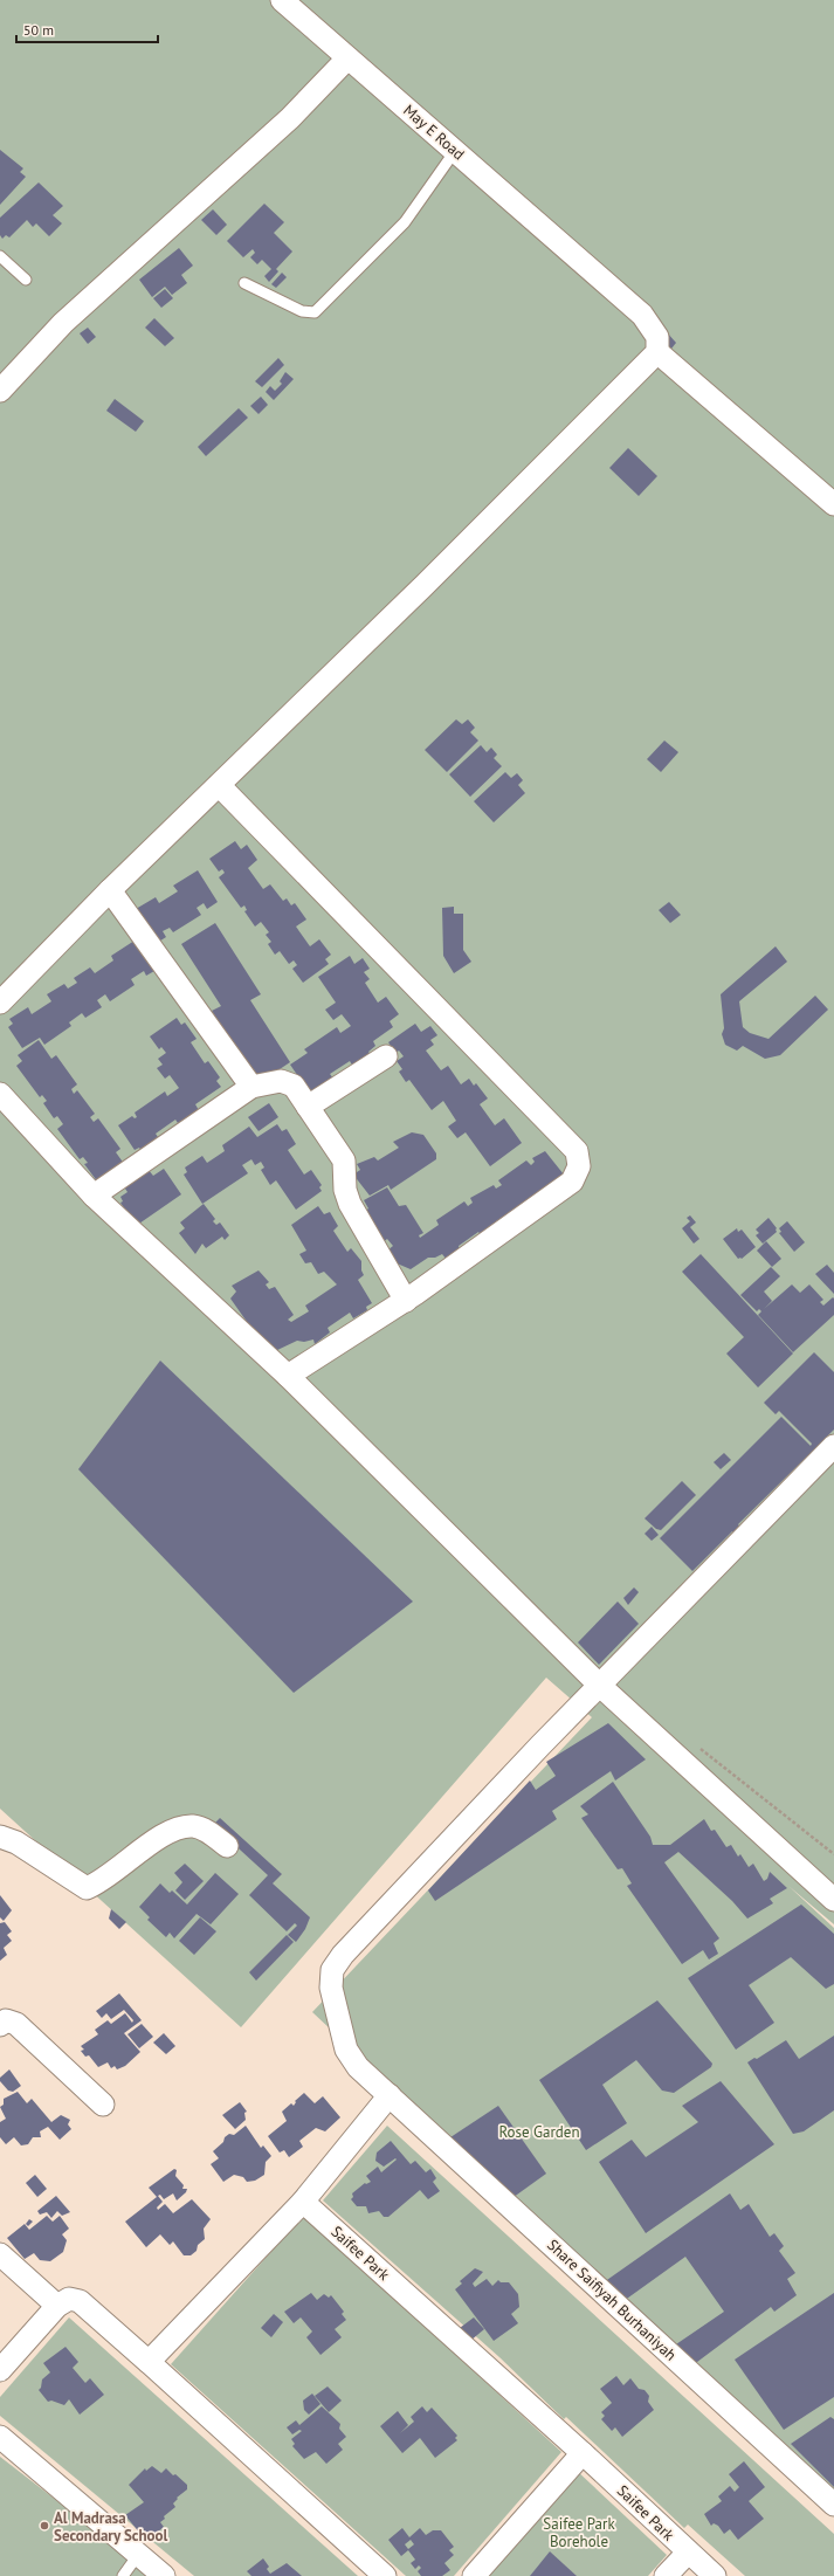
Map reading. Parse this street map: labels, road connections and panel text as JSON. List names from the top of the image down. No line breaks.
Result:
{"streets":{"street":["May E Road","Saifee Park","Share Saifiyah Burhaniyah"]},"parks":["Rose Garden","Saifee Park Borehole"],"places":["Al Madrasa Secondary School"],"scale_bar":"50 m"}
